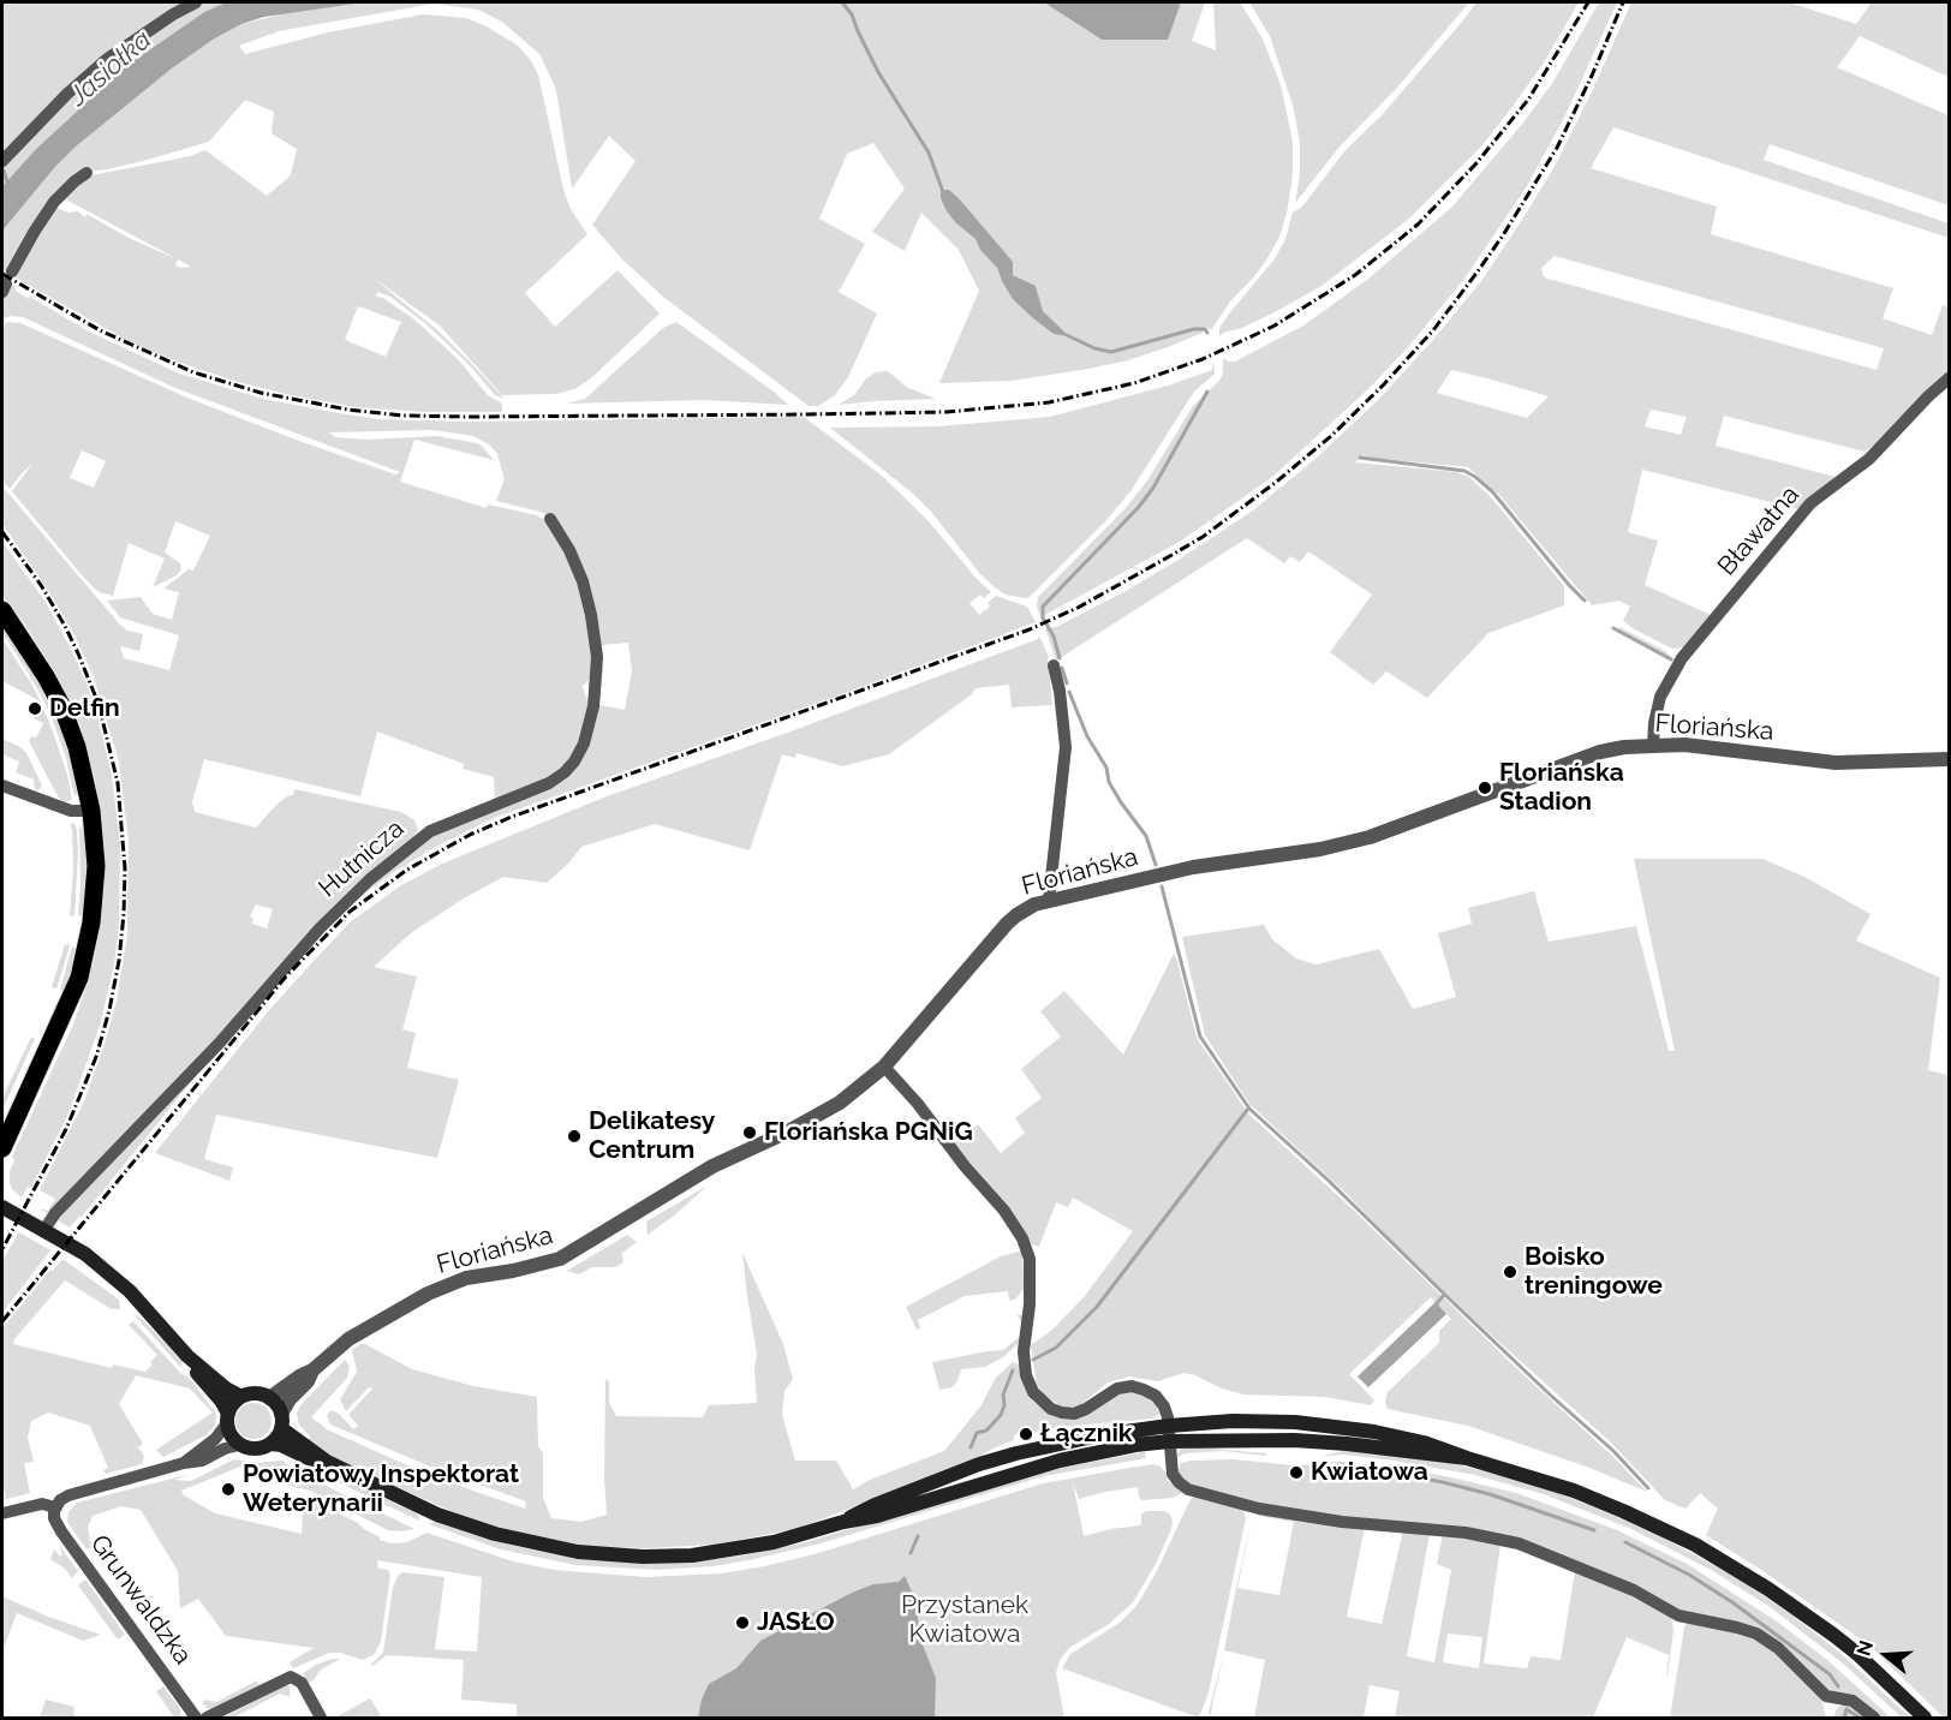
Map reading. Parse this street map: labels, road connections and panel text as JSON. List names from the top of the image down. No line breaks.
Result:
{"streets":{"street":["Bławatna","Floriańska","Hutnicza","Grunwaldzka"]},"crossings":[["Bławatna","Floriańska"]],"water":["Jasiołka"],"parks":["Przystanek Kwiatowa"],"places":["Delfin","Floriańska Stadion","Floriańska PGNiG","Delikatesy Centrum","Boisko treningowe","Łącznik","Kwiatowa","Powiatowy Inspektorat Weterynarii","JASŁO"],"north":"left"}
